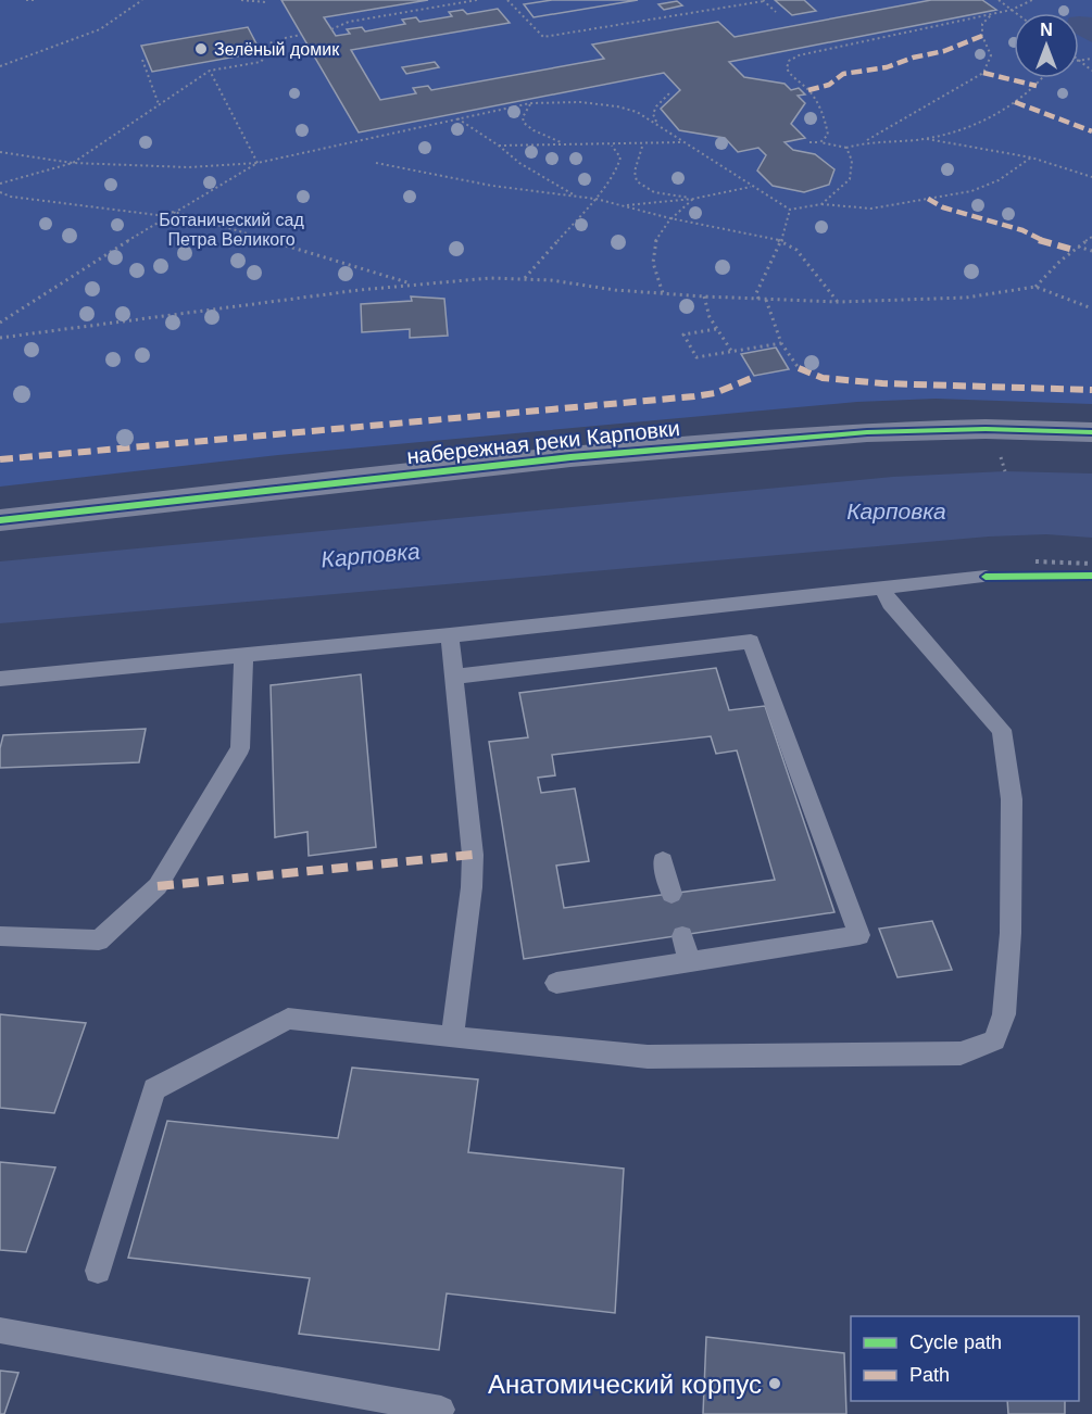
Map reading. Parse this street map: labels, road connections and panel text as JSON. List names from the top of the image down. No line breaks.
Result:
{"streets":{"street":["набережная реки Карповки"]},"water":["Карповка"],"parks":["Ботанический сад Петра Великого"],"places":["Зелёный домик","Анатомический корпус"],"legend":["Cycle path","Path"],"north":"top"}
